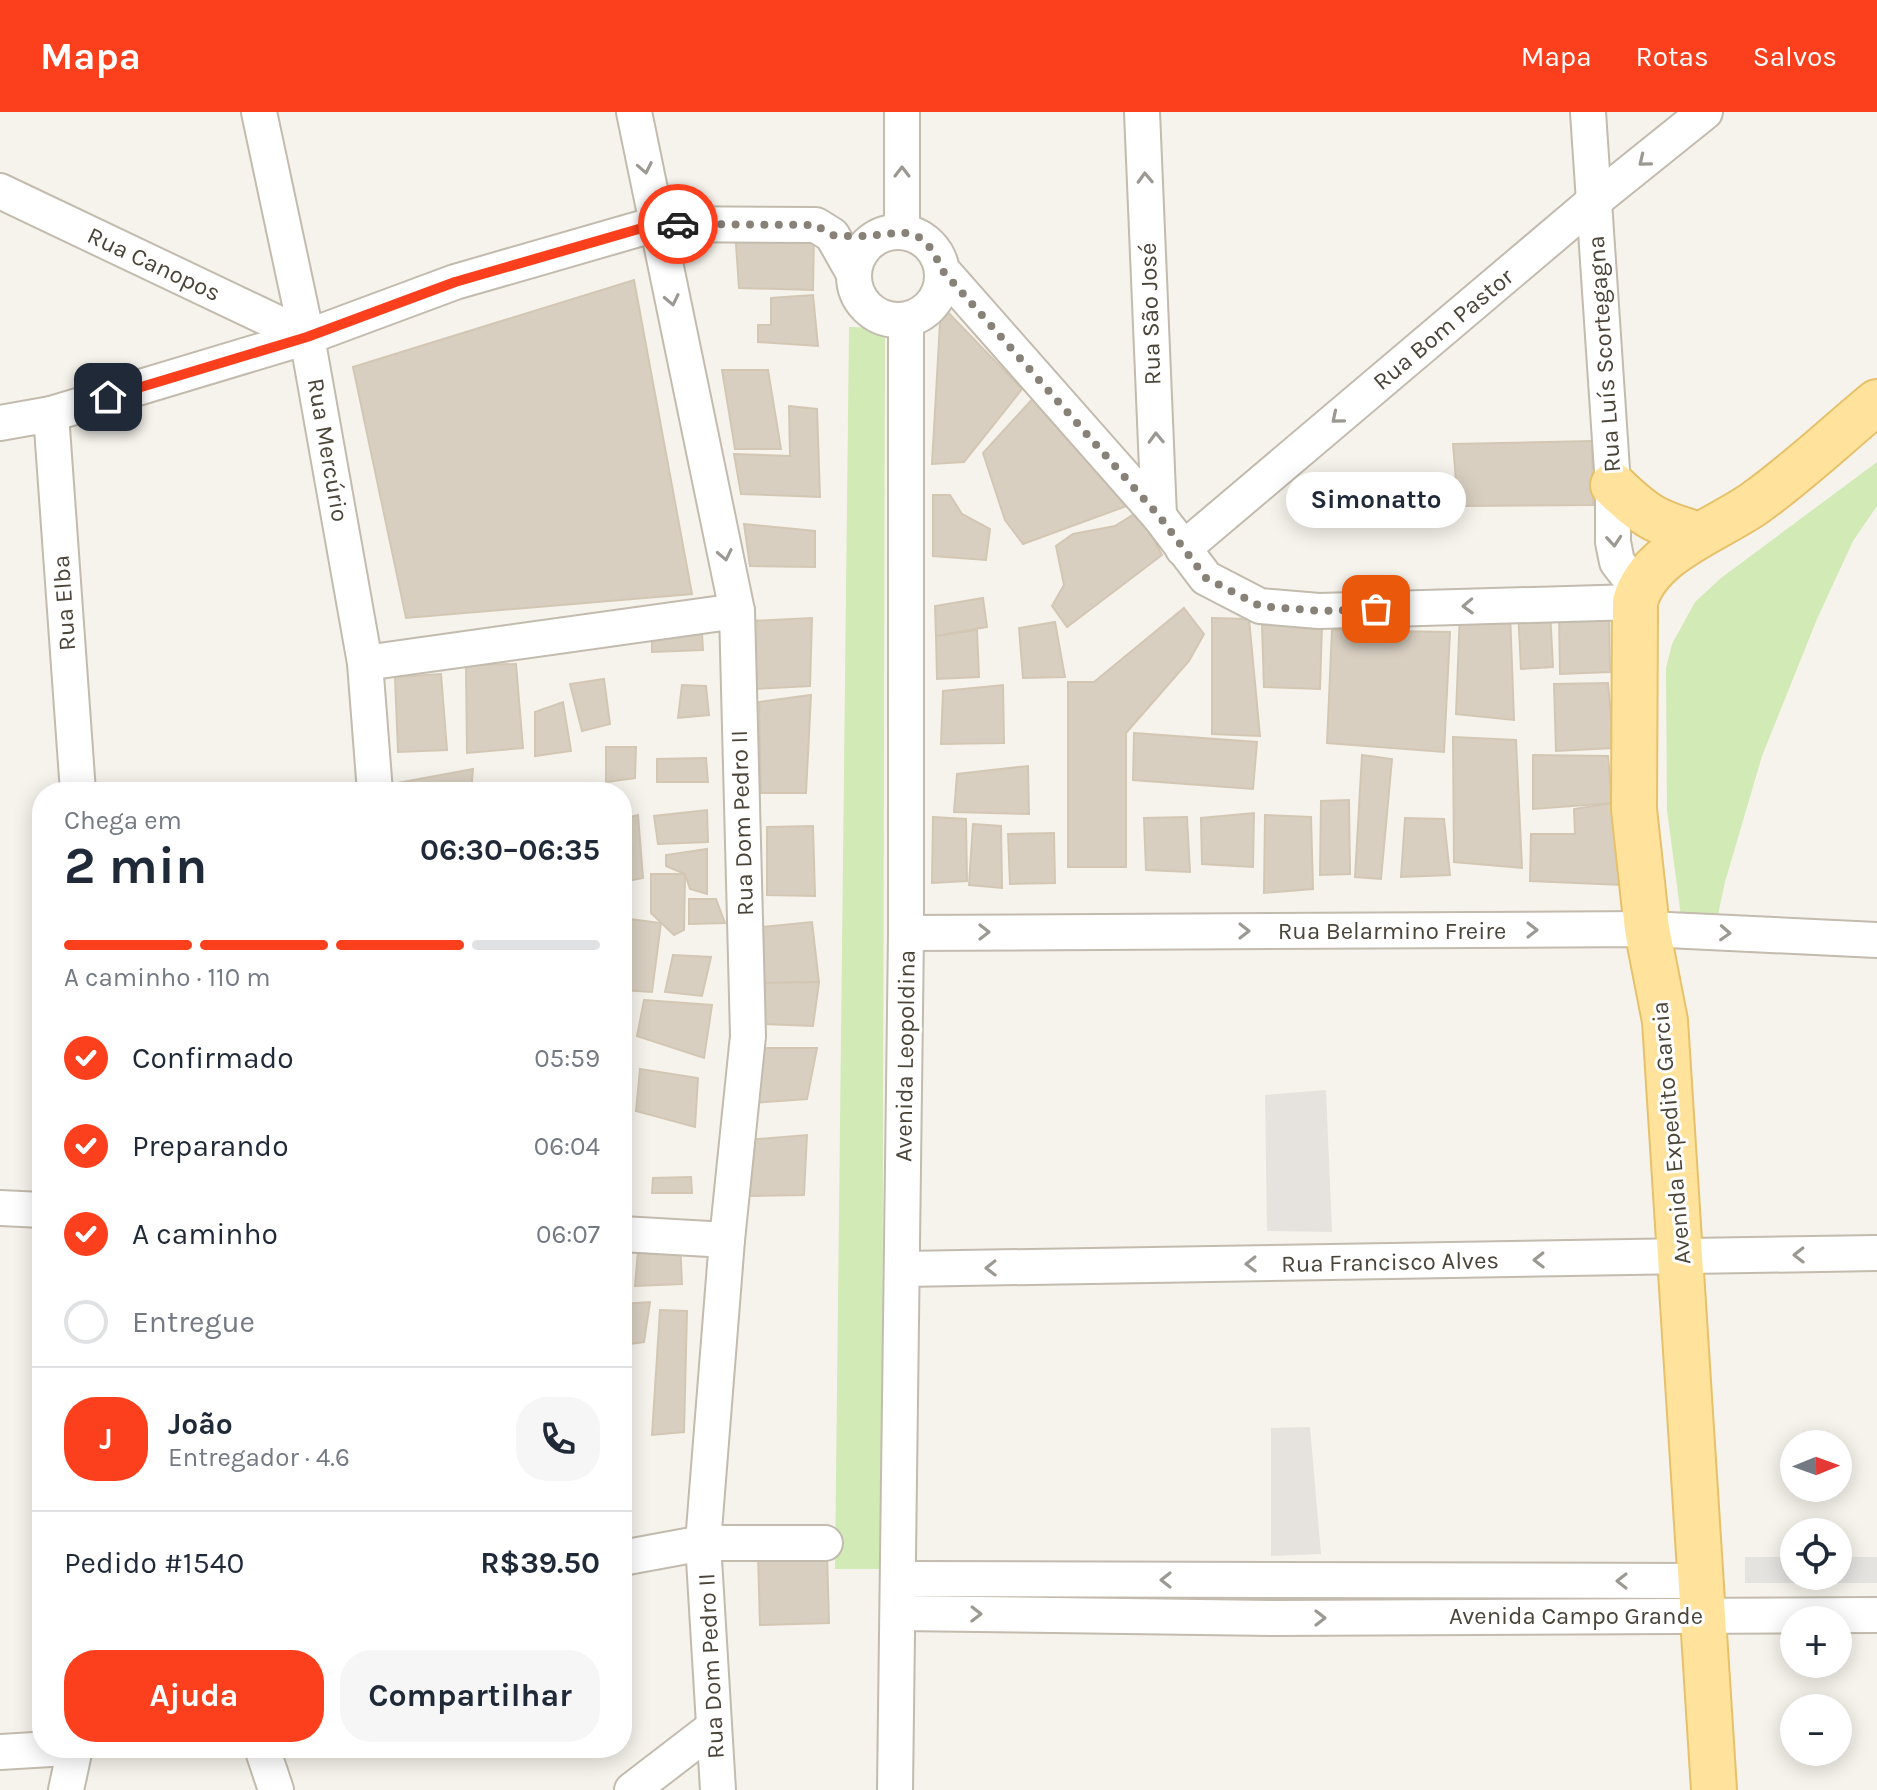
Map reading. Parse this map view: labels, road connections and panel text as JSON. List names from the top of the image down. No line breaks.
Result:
{"streets":{"main road":["Avenida Expedito Garcia"],"street":["Rua Canopos","Rua São José","Rua Bom Pastor","Rua Luís Scortegagna","Rua Mercúrio","Rua Elba","Rua Dom Pedro II","Rua Belarmino Freire","Avenida Leopoldina","Rua Francisco Alves","Avenida Campo Grande"]},"crossings":[["Rua Canopos","Rua Mercúrio"],["Rua Bom Pastor","Rua Luís Scortegagna"],["Rua Luís Scortegagna","Avenida Expedito Garcia"],["Rua Belarmino Freire","Avenida Leopoldina"],["Rua Belarmino Freire","Avenida Expedito Garcia"],["Avenida Leopoldina","Rua Francisco Alves"],["Avenida Leopoldina","Avenida Campo Grande"],["Avenida Expedito Garcia","Rua Francisco Alves"],["Avenida Expedito Garcia","Avenida Campo Grande"]],"one_way":["Rua São José","Rua Bom Pastor","Rua Belarmino Freire","Rua Francisco Alves"],"places":["Simonatto"],"north":"right","page":{"header":"Mapa","nav":["Mapa","Rotas","Salvos"],"bubble":"Simonatto","heading":["2 min","Chega em","06:30–06:35"],"panel":["João","Entregador · 4.6","Pedido #1540","R$39.50"],"bar":"A caminho · 110 m","list":[["Confirmado","05:59"],["Preparando","06:04"],["A caminho","06:07"],"Entregue"],"round":"J","map_buttons":["+","−"],"buttons":["Ajuda","Compartilhar"]}}
